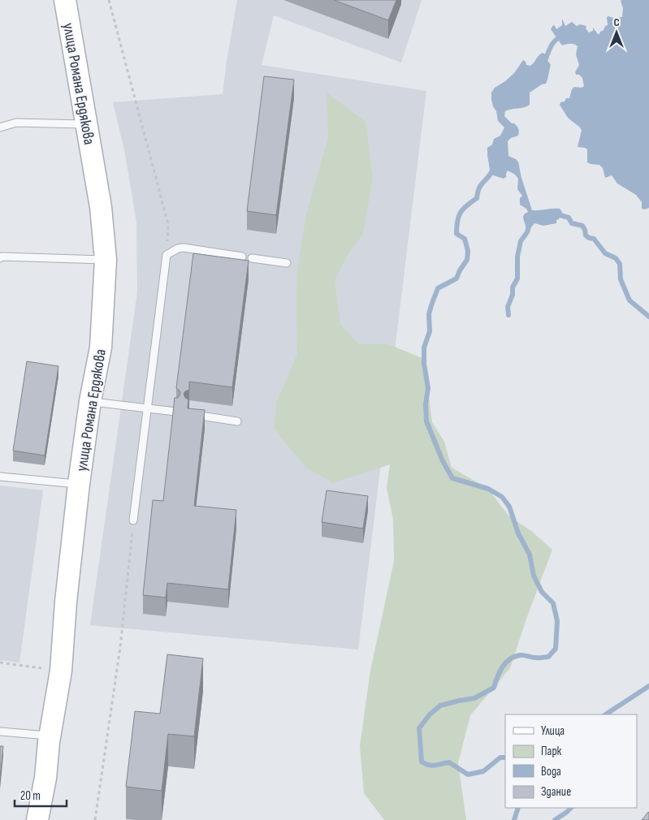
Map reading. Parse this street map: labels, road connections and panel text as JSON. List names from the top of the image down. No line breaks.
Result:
{"streets":{"street":["улица Романа Ердякова"]},"legend":["Улица","Парк","Вода","Здание"],"scale_bar":"20 m","north":"top"}
